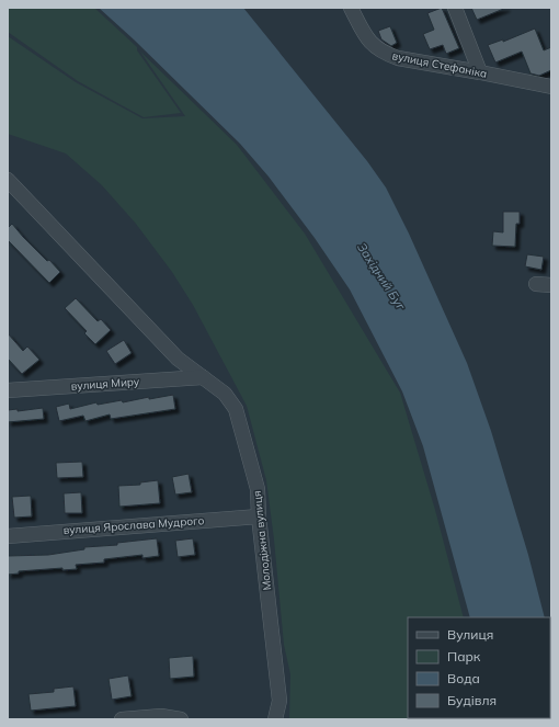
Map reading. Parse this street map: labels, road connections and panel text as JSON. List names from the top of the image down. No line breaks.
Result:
{"streets":{"street":["вулиця Стефаніка","вулиця Миру","вулиця Ярослава Мудрого","Молодіжна вулиця"]},"crossings":[["вулиця Миру","Молодіжна вулиця"],["вулиця Ярослава Мудрого","Молодіжна вулиця"]],"water":["Західний Буг"],"legend":["Вулиця","Парк","Вода","Будівля"]}
